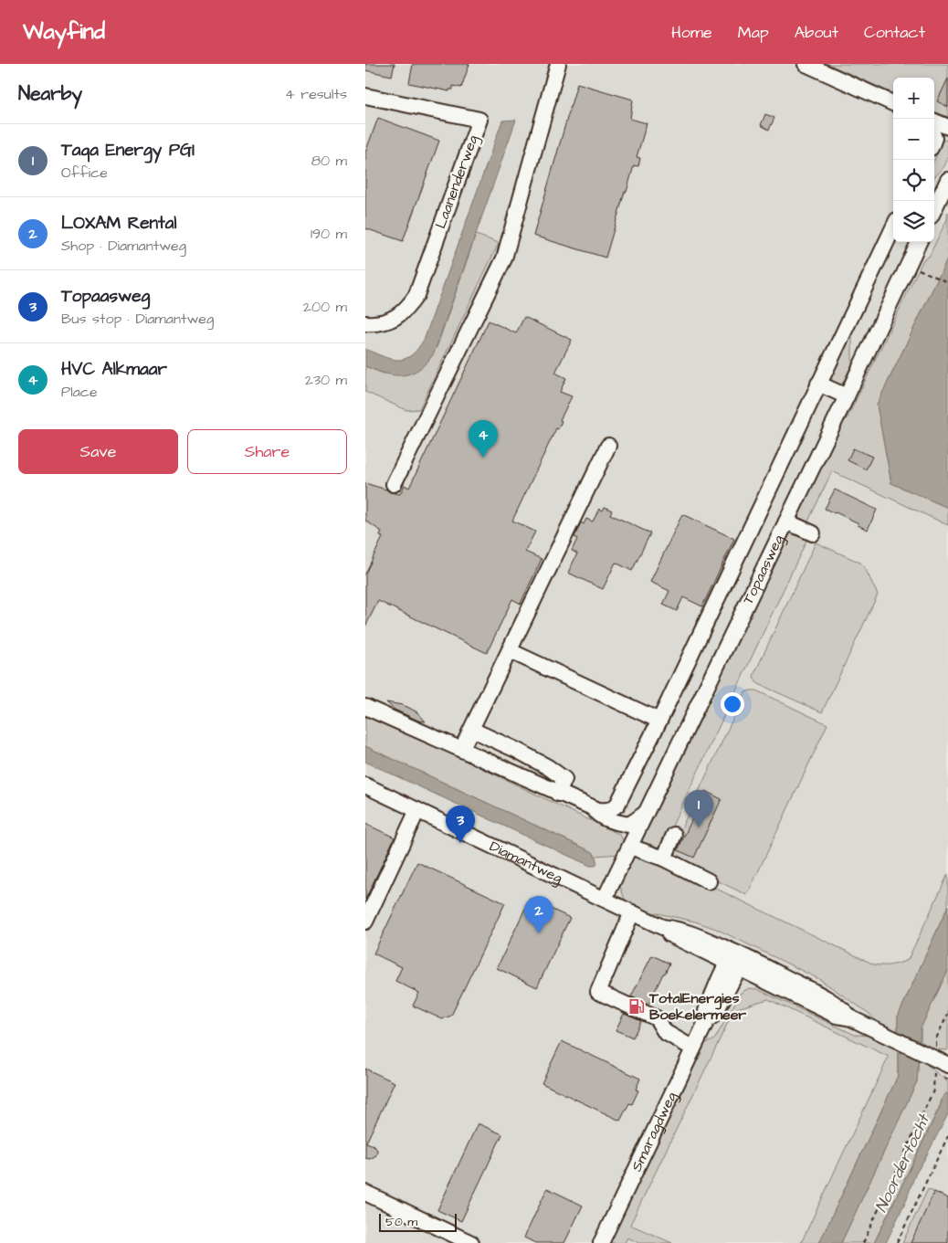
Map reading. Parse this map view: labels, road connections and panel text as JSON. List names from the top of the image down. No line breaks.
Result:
{"streets":{"street":["Laanenderweg","Topaasweg","Diamantweg","Smaragdweg"]},"crossings":[["Topaasweg","Diamantweg"],["Diamantweg","Smaragdweg"]],"water":["Noordertocht"],"places":{"fuel station":["TotalEnergies Boekelermeer"]},"scale_bar":"50 m","page":{"header":"Wayfind","nav":["Home","Map","About","Contact"],"heading":["Nearby","4 results"],"map_buttons":["+","−"],"list":[{"mark":"1","name":"Taqa Energy PGI","note":"Office","value":"80 m"},{"mark":"2","name":"LOXAM Rental","note":"Shop · Diamantweg","value":"190 m"},{"mark":"3","name":"Topaasweg","note":"Bus stop · Diamantweg","value":"200 m"},{"mark":"4","name":"HVC Alkmaar","note":"Place","value":"230 m"}],"buttons":["Save","Share"],"pins":["4","1","3","2"],"scale":"50 m"}}
